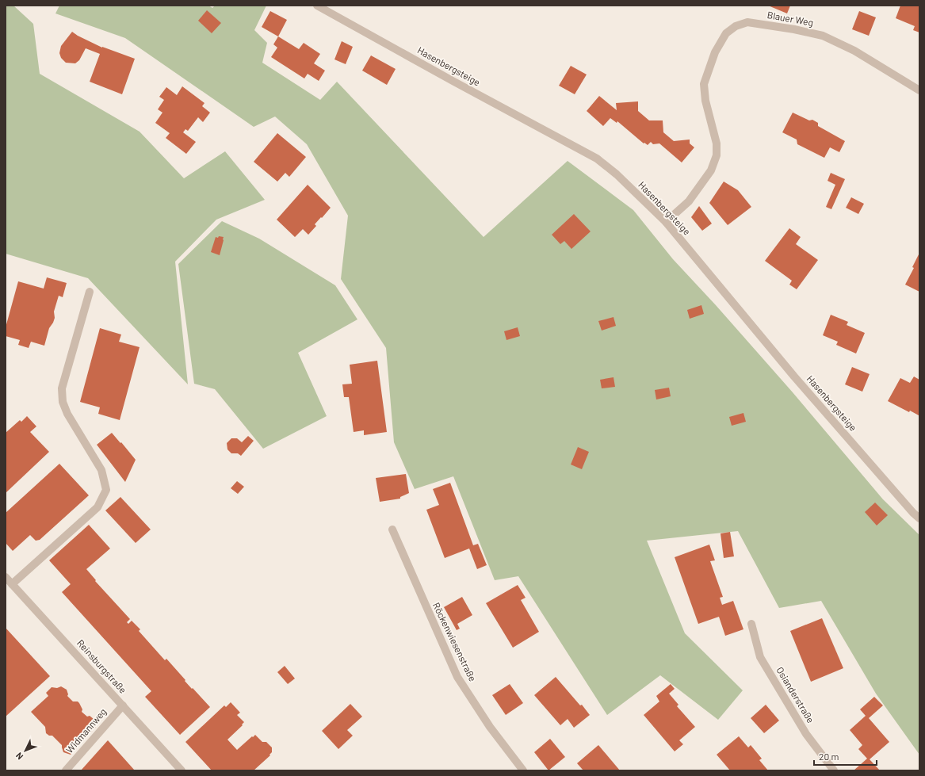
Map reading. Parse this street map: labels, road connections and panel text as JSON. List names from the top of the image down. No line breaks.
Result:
{"streets":{"street":["Blauer Weg","Hasenbergsteige","Röckenwiesenstraße","Reinsburgstraße","Osianderstraße","Widmannweg"]},"crossings":[["Blauer Weg","Hasenbergsteige"],["Reinsburgstraße","Widmannweg"]],"scale_bar":"20 m","north":"bottom left"}
